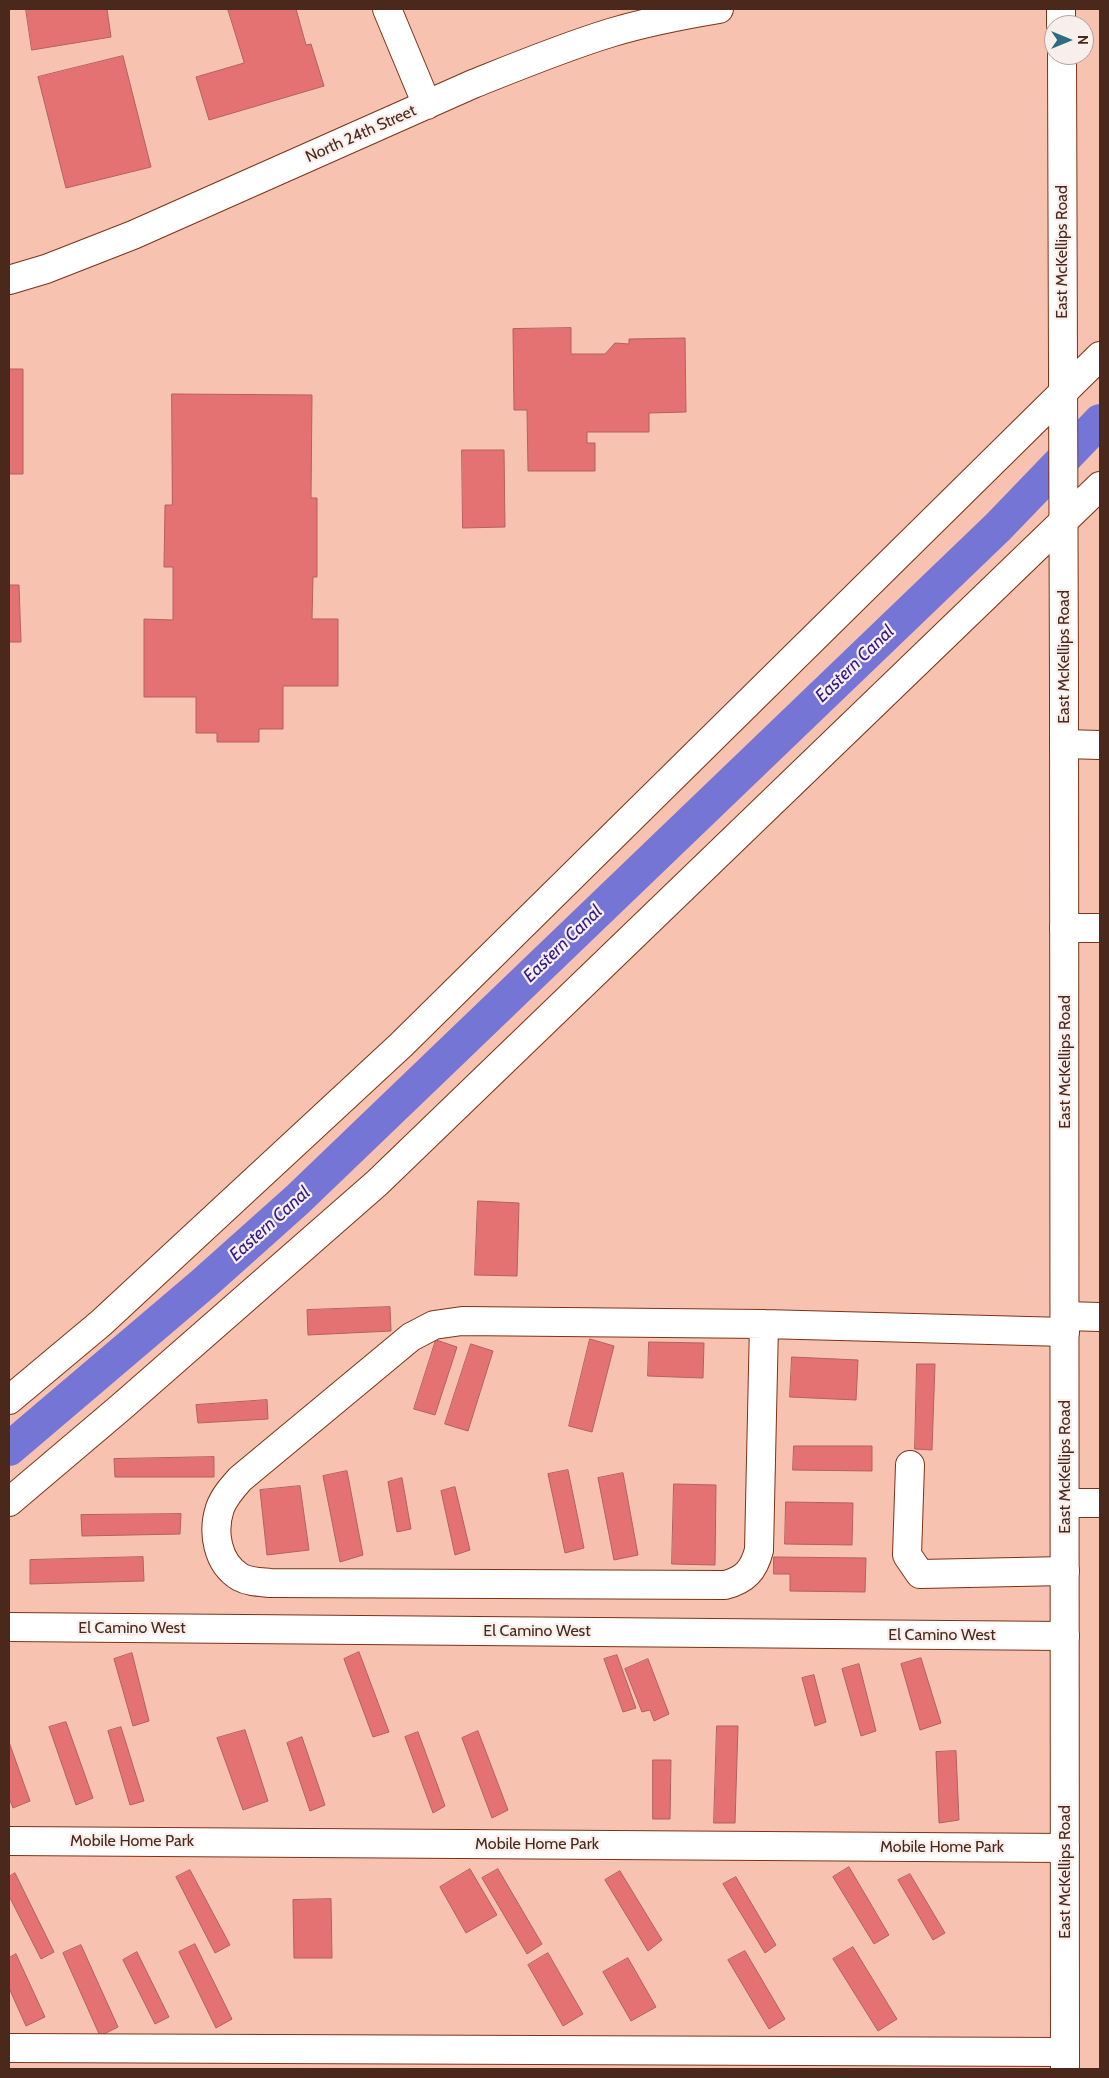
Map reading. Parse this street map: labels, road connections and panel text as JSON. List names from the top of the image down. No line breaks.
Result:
{"streets":{"main road":["North 24th Street","East McKellips Road","El Camino West","Mobile Home Park"]},"crossings":[["East McKellips Road","El Camino West"],["East McKellips Road","Mobile Home Park"]],"water":["Eastern Canal"],"north":"right"}
